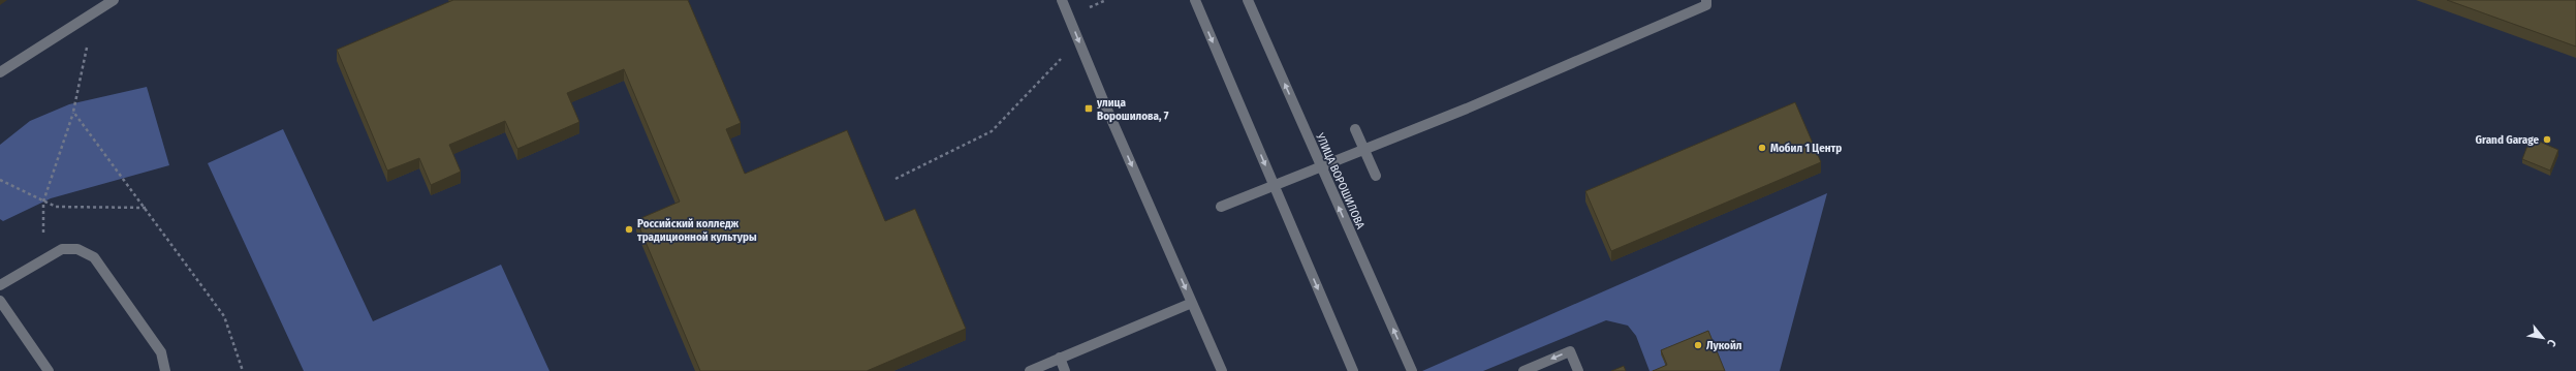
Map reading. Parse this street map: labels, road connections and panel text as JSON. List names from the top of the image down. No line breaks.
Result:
{"streets":{"street":["УЛИЦА ВОРОШИЛОВА"]},"places":{"transit":["улица Ворошилова, 7"],"other":["Grand Garage","Мобил 1 Центр","Российский колледж традиционной культуры","Лукойл"]},"north":"bottom right"}
